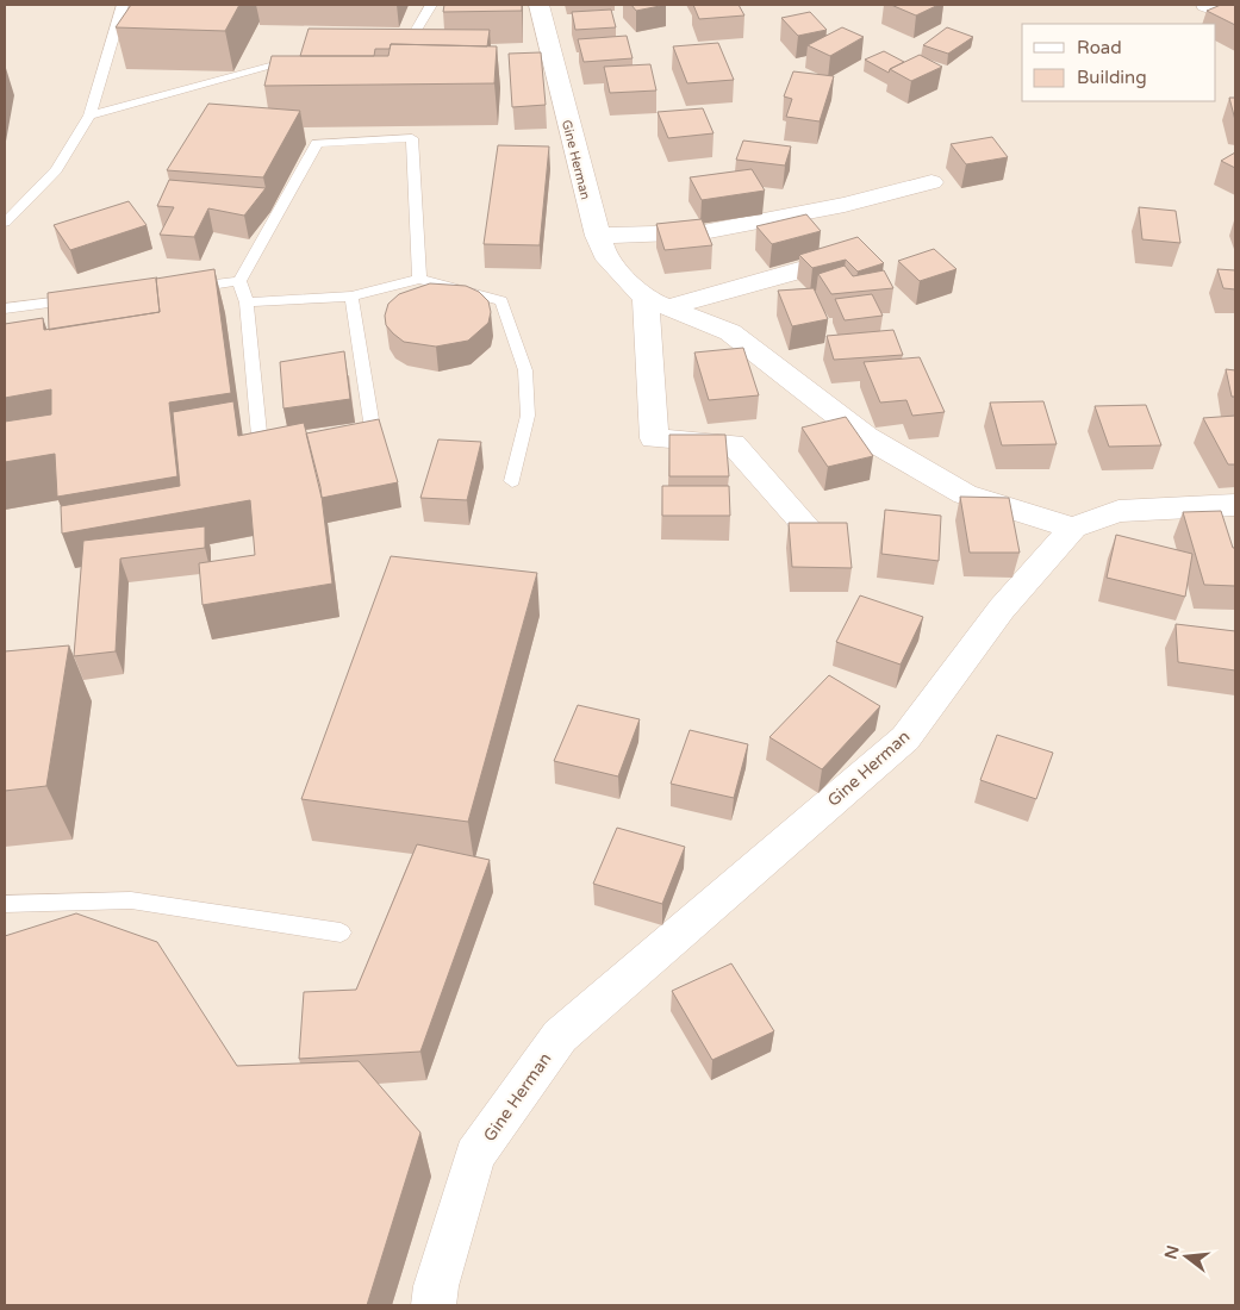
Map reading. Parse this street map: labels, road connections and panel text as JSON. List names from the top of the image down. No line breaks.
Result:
{"streets":{"street":["Gine Herman"]},"legend":["Road","Building"],"north":"left"}
